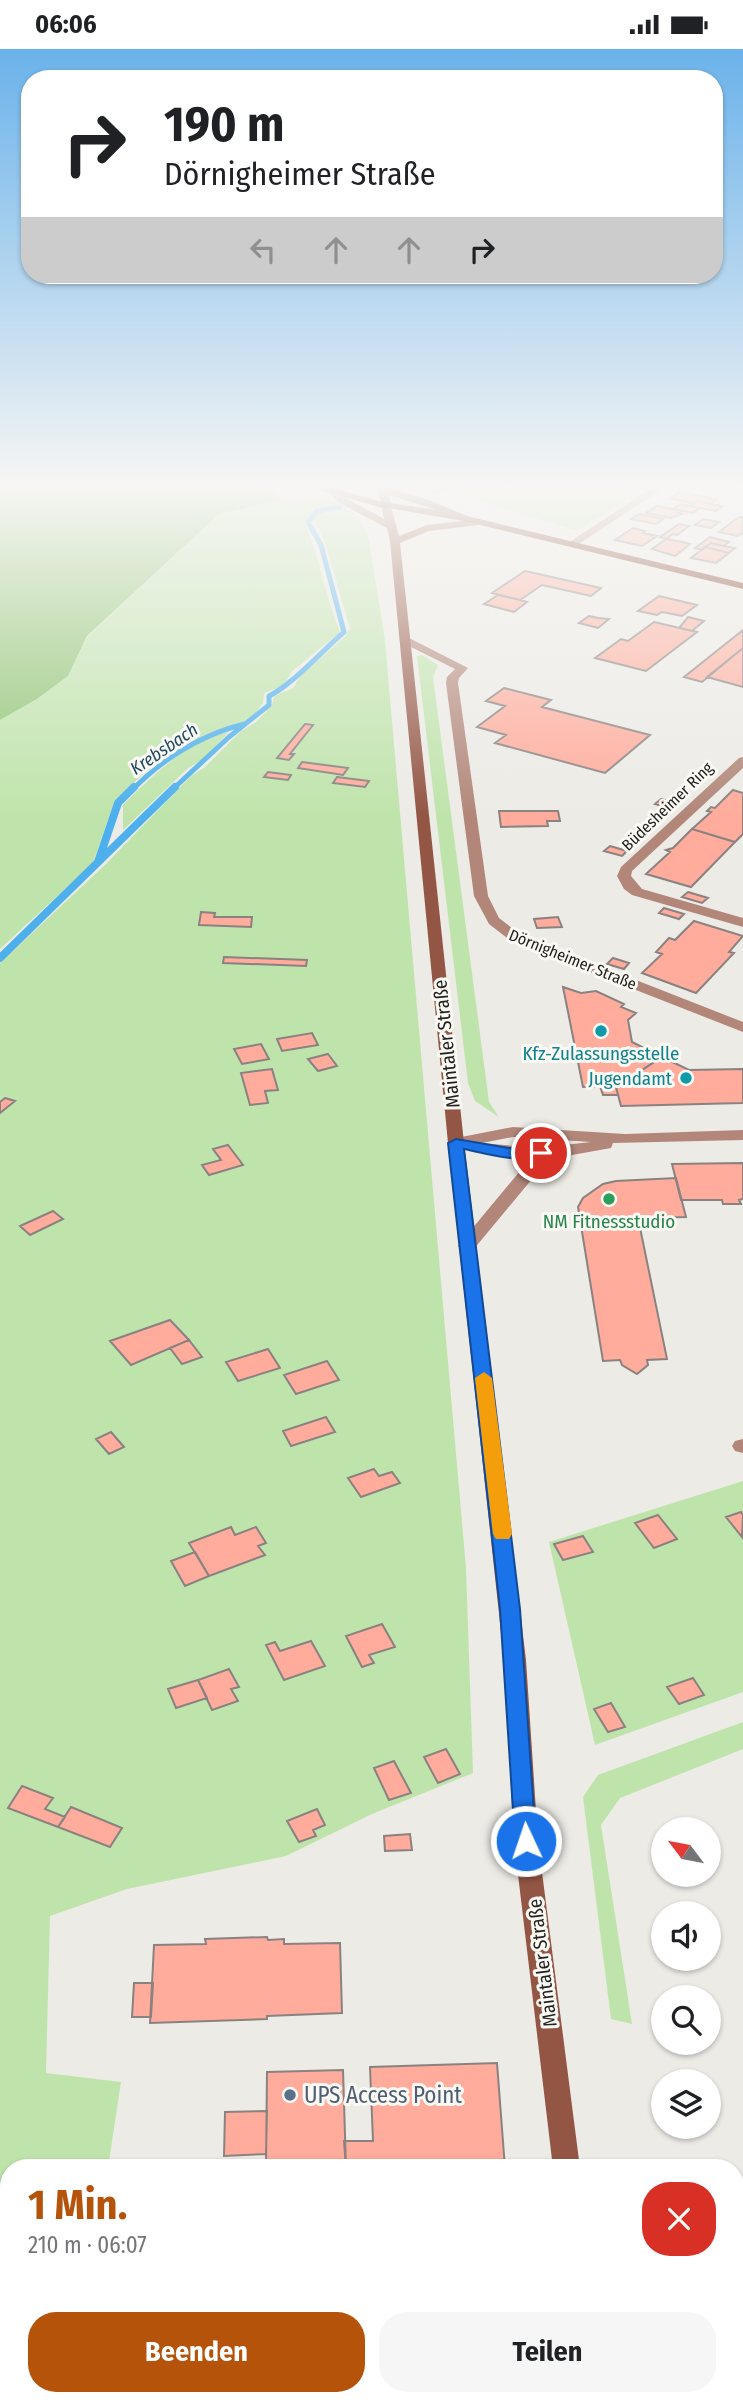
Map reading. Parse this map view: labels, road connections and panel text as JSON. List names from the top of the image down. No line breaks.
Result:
{"streets":{"main road":["Maintaler Straße"],"street":["Büdesheimer Ring","Dörnigheimer Straße"]},"crossings":[["Dörnigheimer Straße","Maintaler Straße"]],"water":["Krebsbach"],"places":["Kfz-Zulassungsstelle","Jugendamt","NM Fitnessstudio","UPS Access Point"],"north":"top left","page":{"status":"06:06","turn":["190 m","Dörnigheimer Straße"],"heading":["1 Min.","210 m · 06:07"],"buttons":["Beenden","Teilen"]}}
